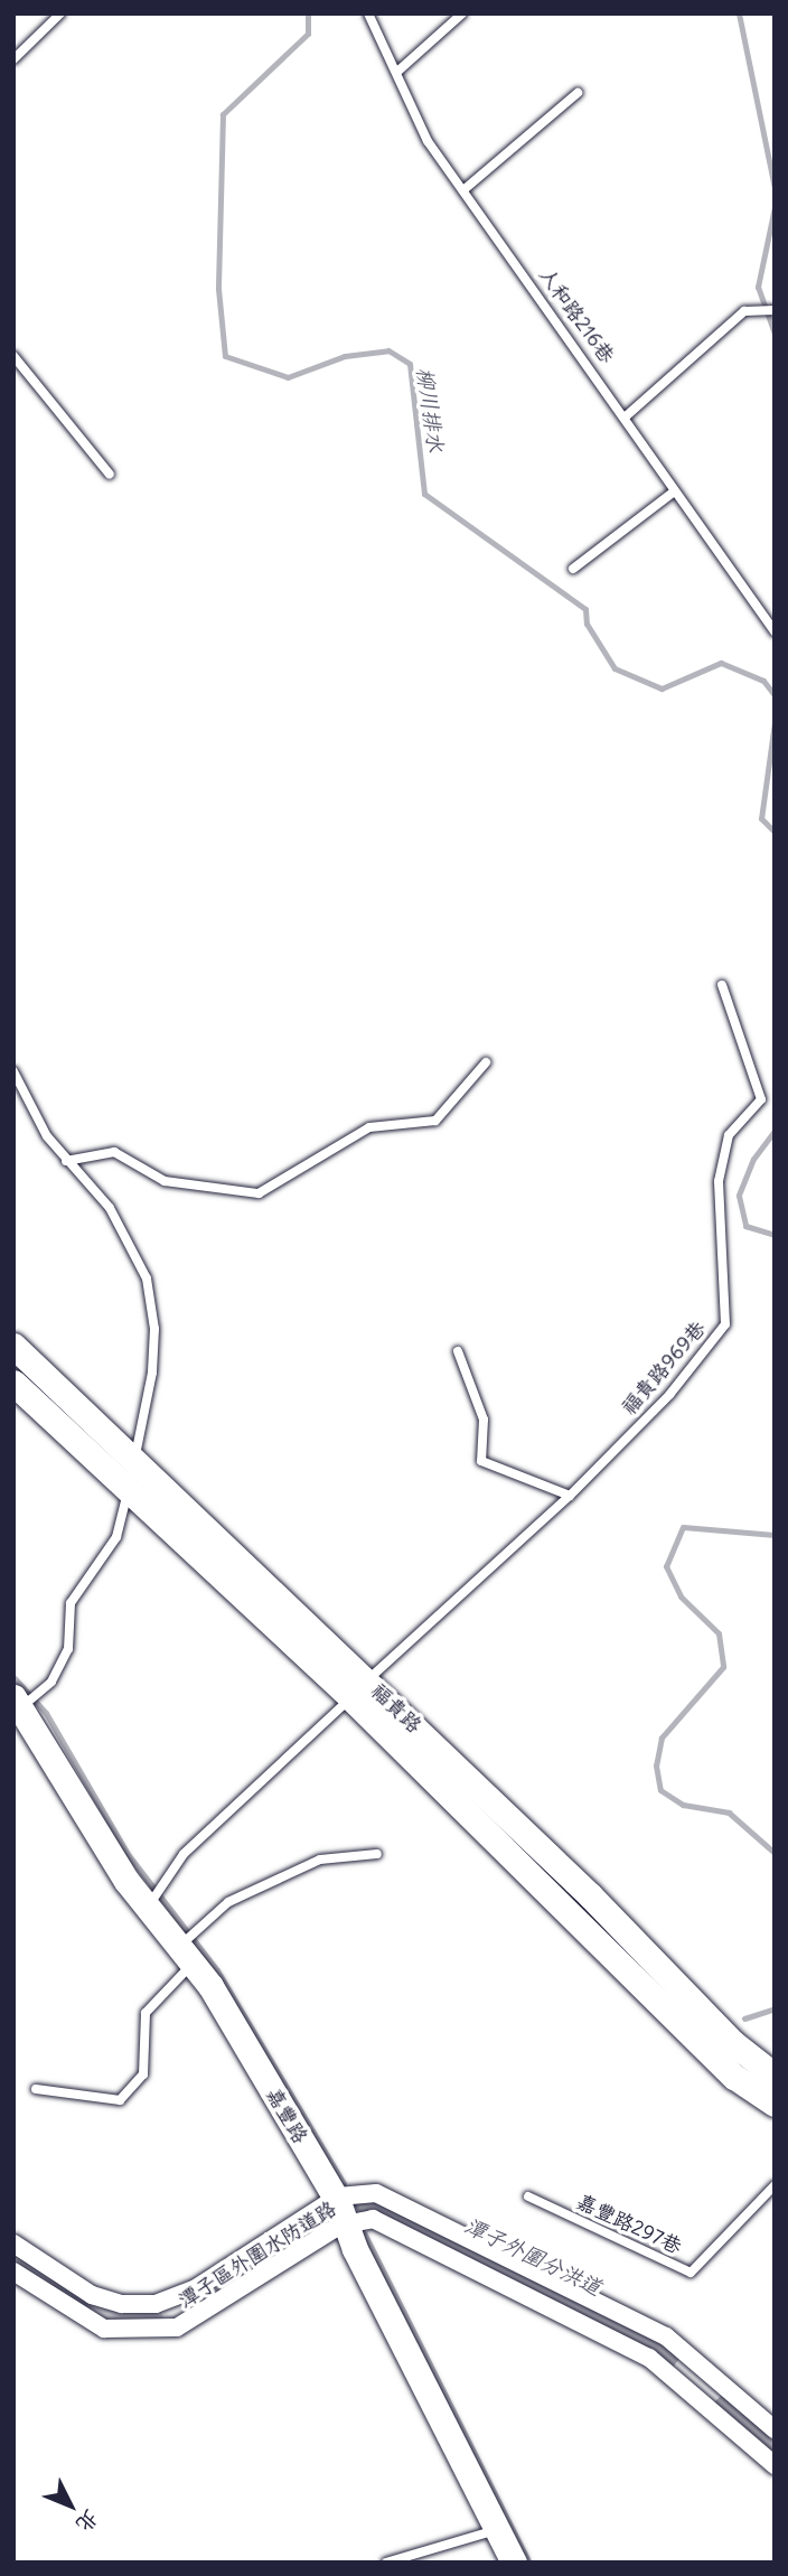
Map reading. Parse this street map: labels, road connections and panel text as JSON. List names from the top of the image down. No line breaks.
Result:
{"streets":{"street":["福貴路","嘉豐路","潭子區外圍水防道路"],"lane":["人和路216巷","福貴路969巷","嘉豐路297巷"]},"crossings":[["福貴路969巷","福貴路"],["福貴路969巷","嘉豐路"],["嘉豐路","潭子區外圍水防道路"]],"water":["柳川排水","潭子外圍分洪道"],"north":"bottom right"}
